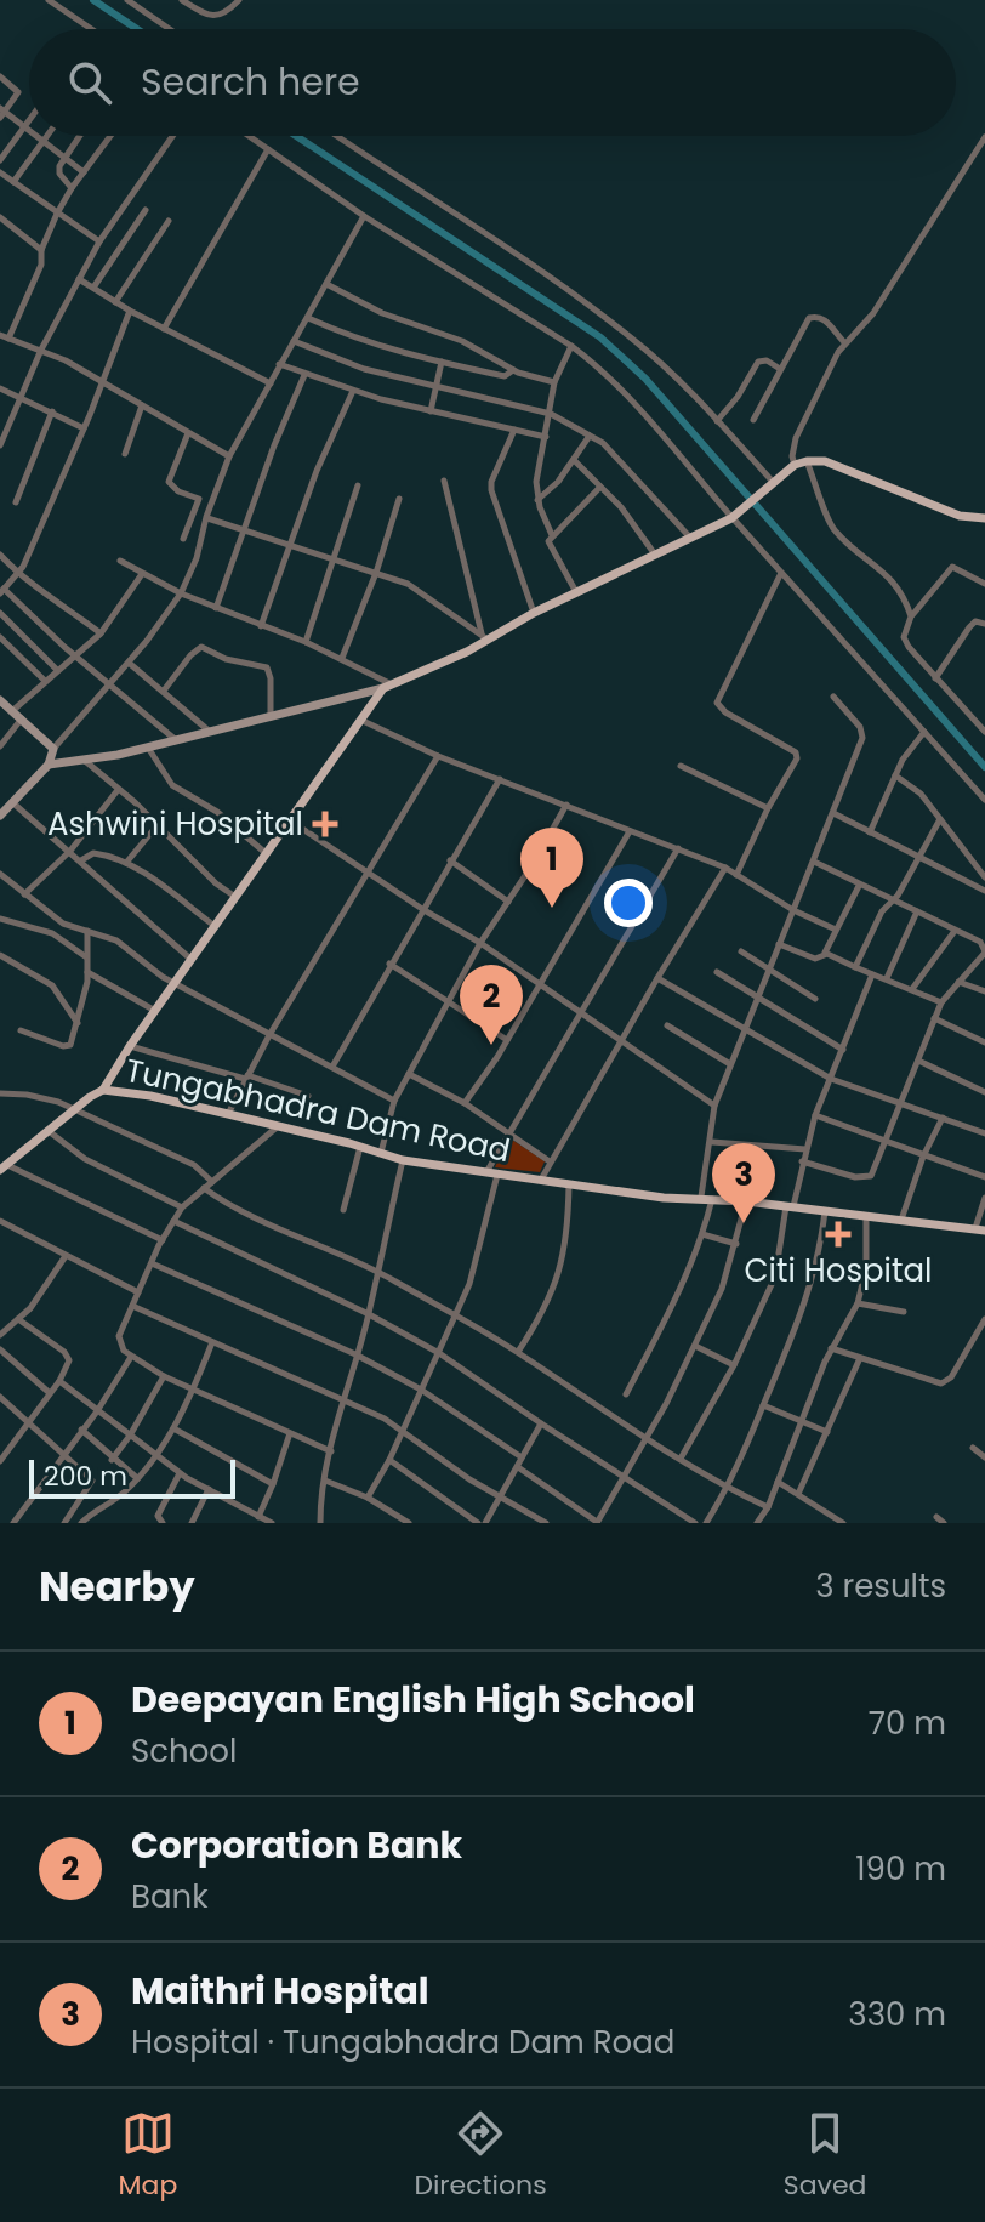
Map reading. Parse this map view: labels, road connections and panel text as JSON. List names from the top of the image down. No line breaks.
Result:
{"streets":{"main road":["Tungabhadra Dam Road"]},"places":{"health":["Ashwini Hospital","Citi Hospital"]},"scale_bar":"200 m","page":{"search":"Search here","pins":["1","2","3"],"scale":"200 m","heading":["Nearby","3 results"],"list":[{"mark":"1","name":"Deepayan English High School","note":"School","value":"70 m"},{"mark":"2","name":"Corporation Bank","note":"Bank","value":"190 m"},{"mark":"3","name":"Maithri Hospital","note":"Hospital · Tungabhadra Dam Road","value":"330 m"}],"nav":["Map","Directions","Saved"]}}
